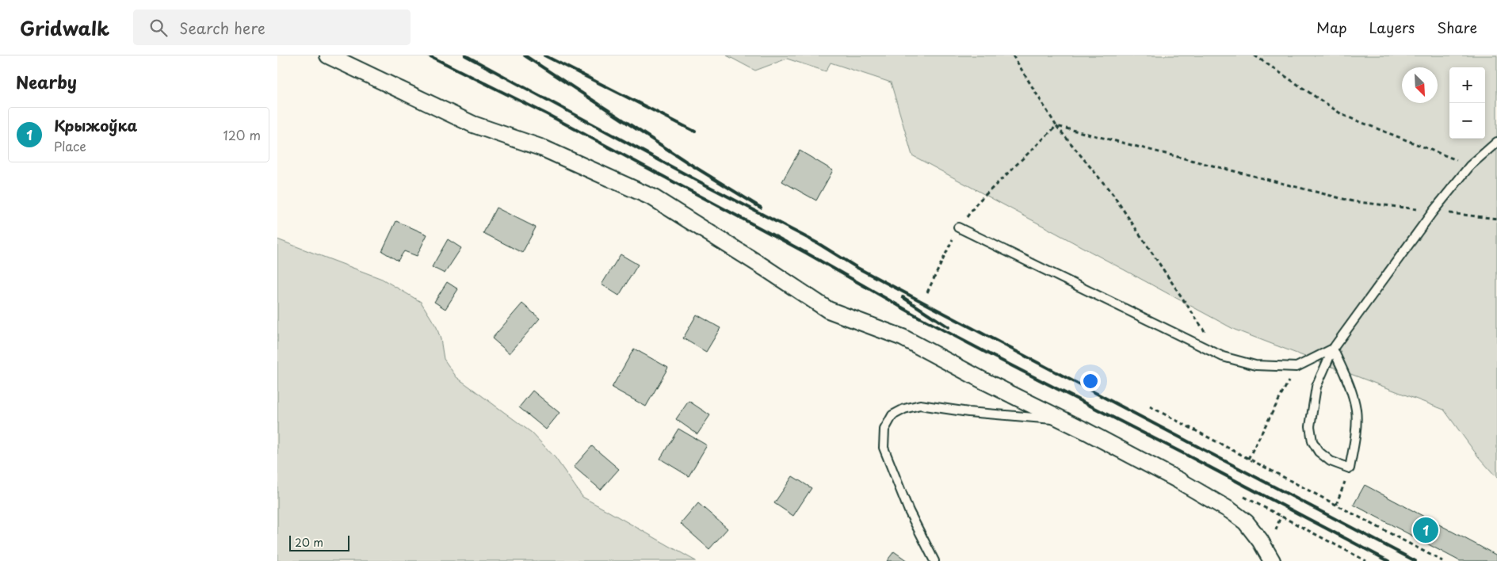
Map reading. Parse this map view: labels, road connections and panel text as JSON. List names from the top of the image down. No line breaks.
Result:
{"scale_bar":"20 m","north":"bottom right","page":{"header":"Gridwalk","search":"Search here","nav":["Map","Layers","Share"],"heading":"Nearby","map_buttons":["+","−"],"list":[{"mark":"1","name":"Крыжоўка","note":"Place","value":"120 m"}],"pins":"1","scale":"20 m"}}
